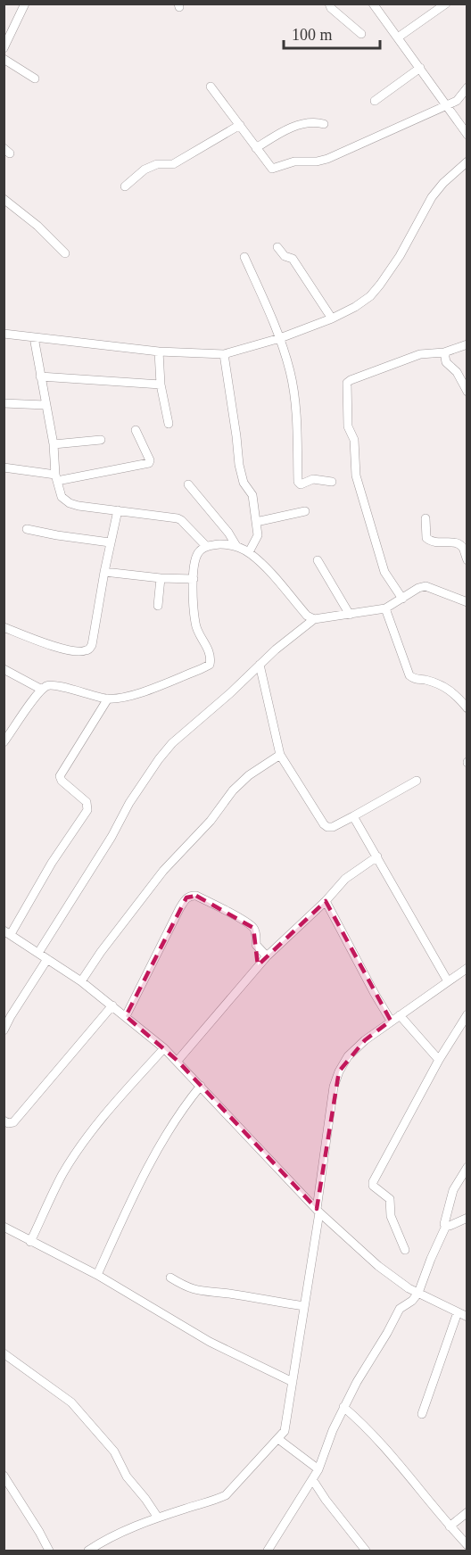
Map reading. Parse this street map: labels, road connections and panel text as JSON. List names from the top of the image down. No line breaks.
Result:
{"scale_bar":"100 m"}
